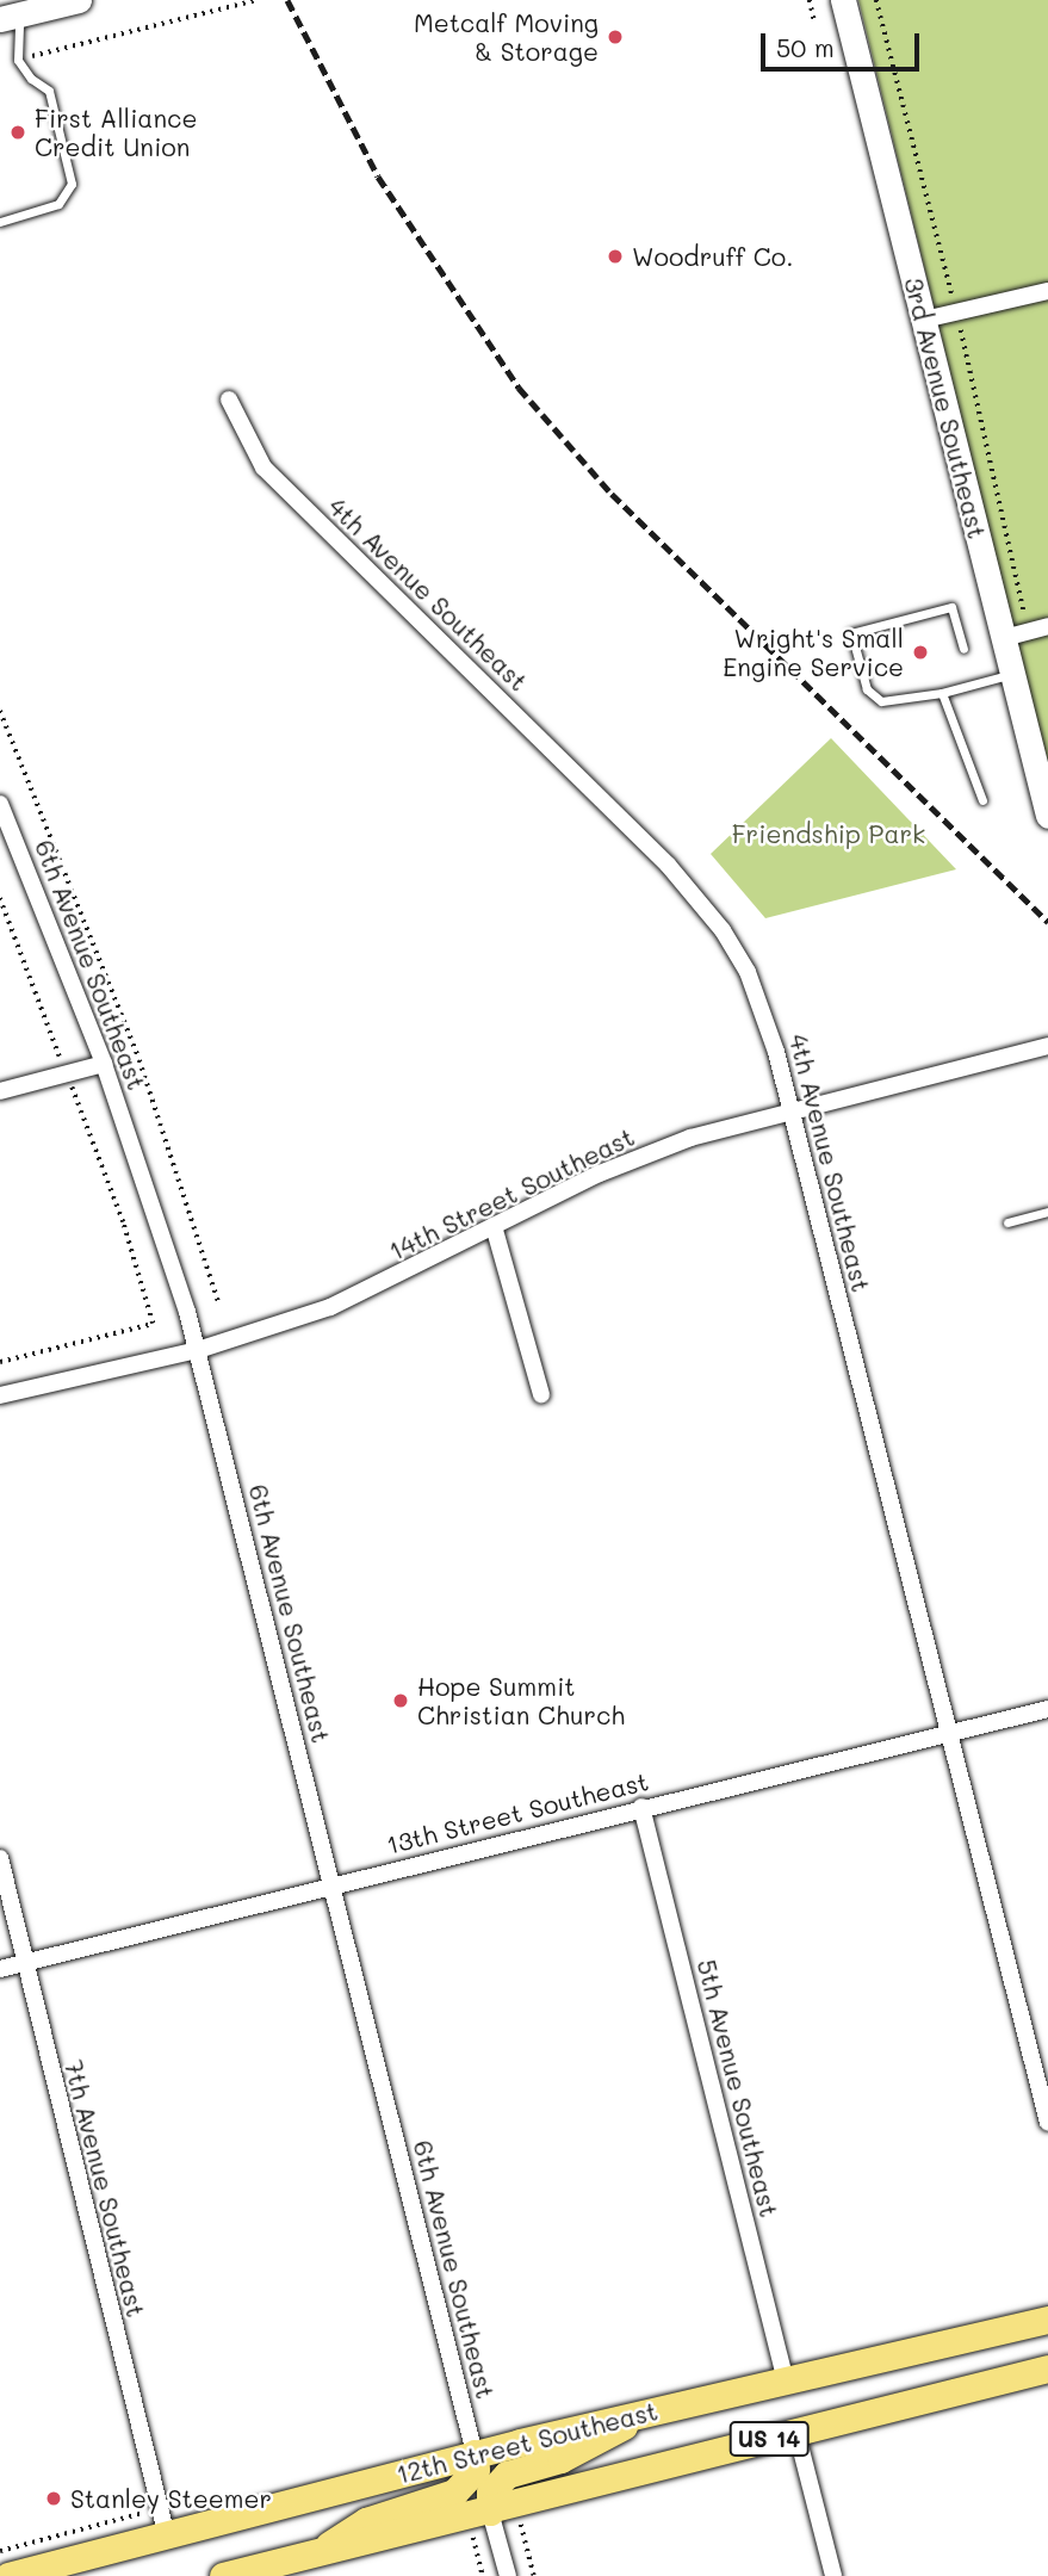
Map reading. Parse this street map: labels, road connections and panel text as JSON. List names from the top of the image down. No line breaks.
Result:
{"streets":{"main road":["3rd Avenue Southeast","US 14","12th Street Southeast"],"street":["4th Avenue Southeast","6th Avenue Southeast","14th Street Southeast","13th Street Southeast","5th Avenue Southeast","7th Avenue Southeast"]},"crossings":[["4th Avenue Southeast","14th Street Southeast"],["4th Avenue Southeast","13th Street Southeast"],["6th Avenue Southeast","14th Street Southeast"],["6th Avenue Southeast","13th Street Southeast"],["6th Avenue Southeast","12th Street Southeast"],["13th Street Southeast","5th Avenue Southeast"],["13th Street Southeast","7th Avenue Southeast"],["5th Avenue Southeast","12th Street Southeast"],["7th Avenue Southeast","12th Street Southeast"]],"parks":["Friendship Park"],"places":["Metcalf Moving & Storage","First Alliance Credit Union","Woodruff Co.","Wright's Small Engine Service","Hope Summit Christian Church","Stanley Steemer"],"scale_bar":"50 m"}
